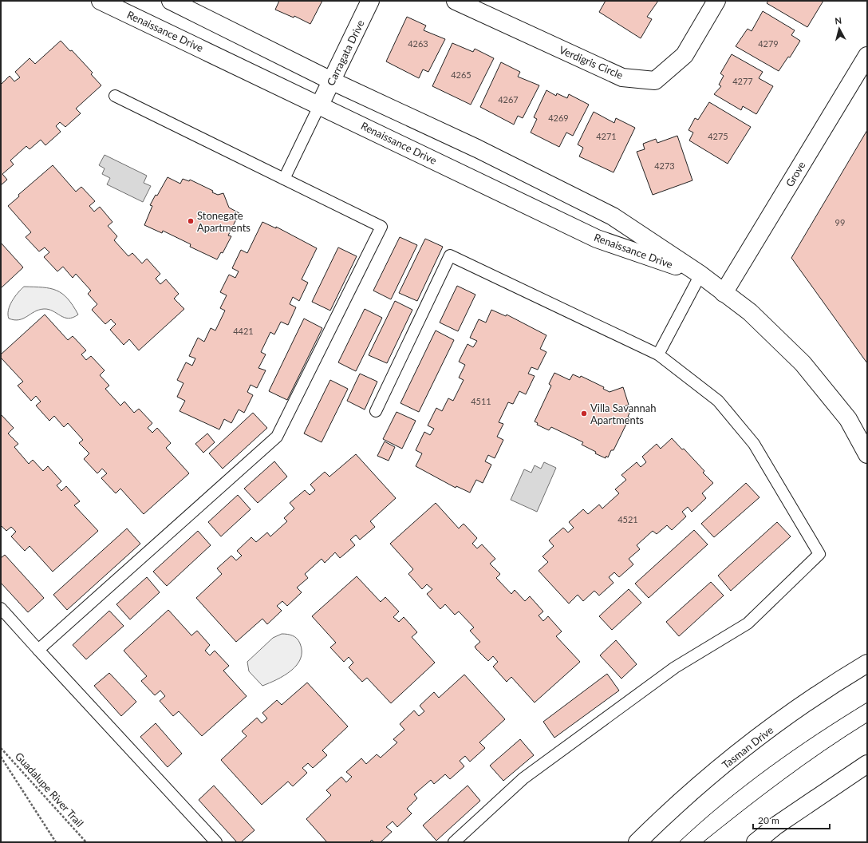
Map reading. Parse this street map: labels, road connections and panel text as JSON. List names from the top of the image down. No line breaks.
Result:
{"streets":{"street":["Renaissance Drive","Carragata Drive","Verdigris Circle","Grove","Tasman Drive"],"path":["Guadalupe River Trail"]},"crossings":[["Renaissance Drive","Carragata Drive"],["Renaissance Drive","Grove"]],"places":["Stonegate Apartments","Villa Savannah Apartments"],"house_numbers":["4263","4279","4265","4277","4267","4269","4271","4275","4273","99","4421","4511","4521"],"scale_bar":"20 m","north":"top"}
